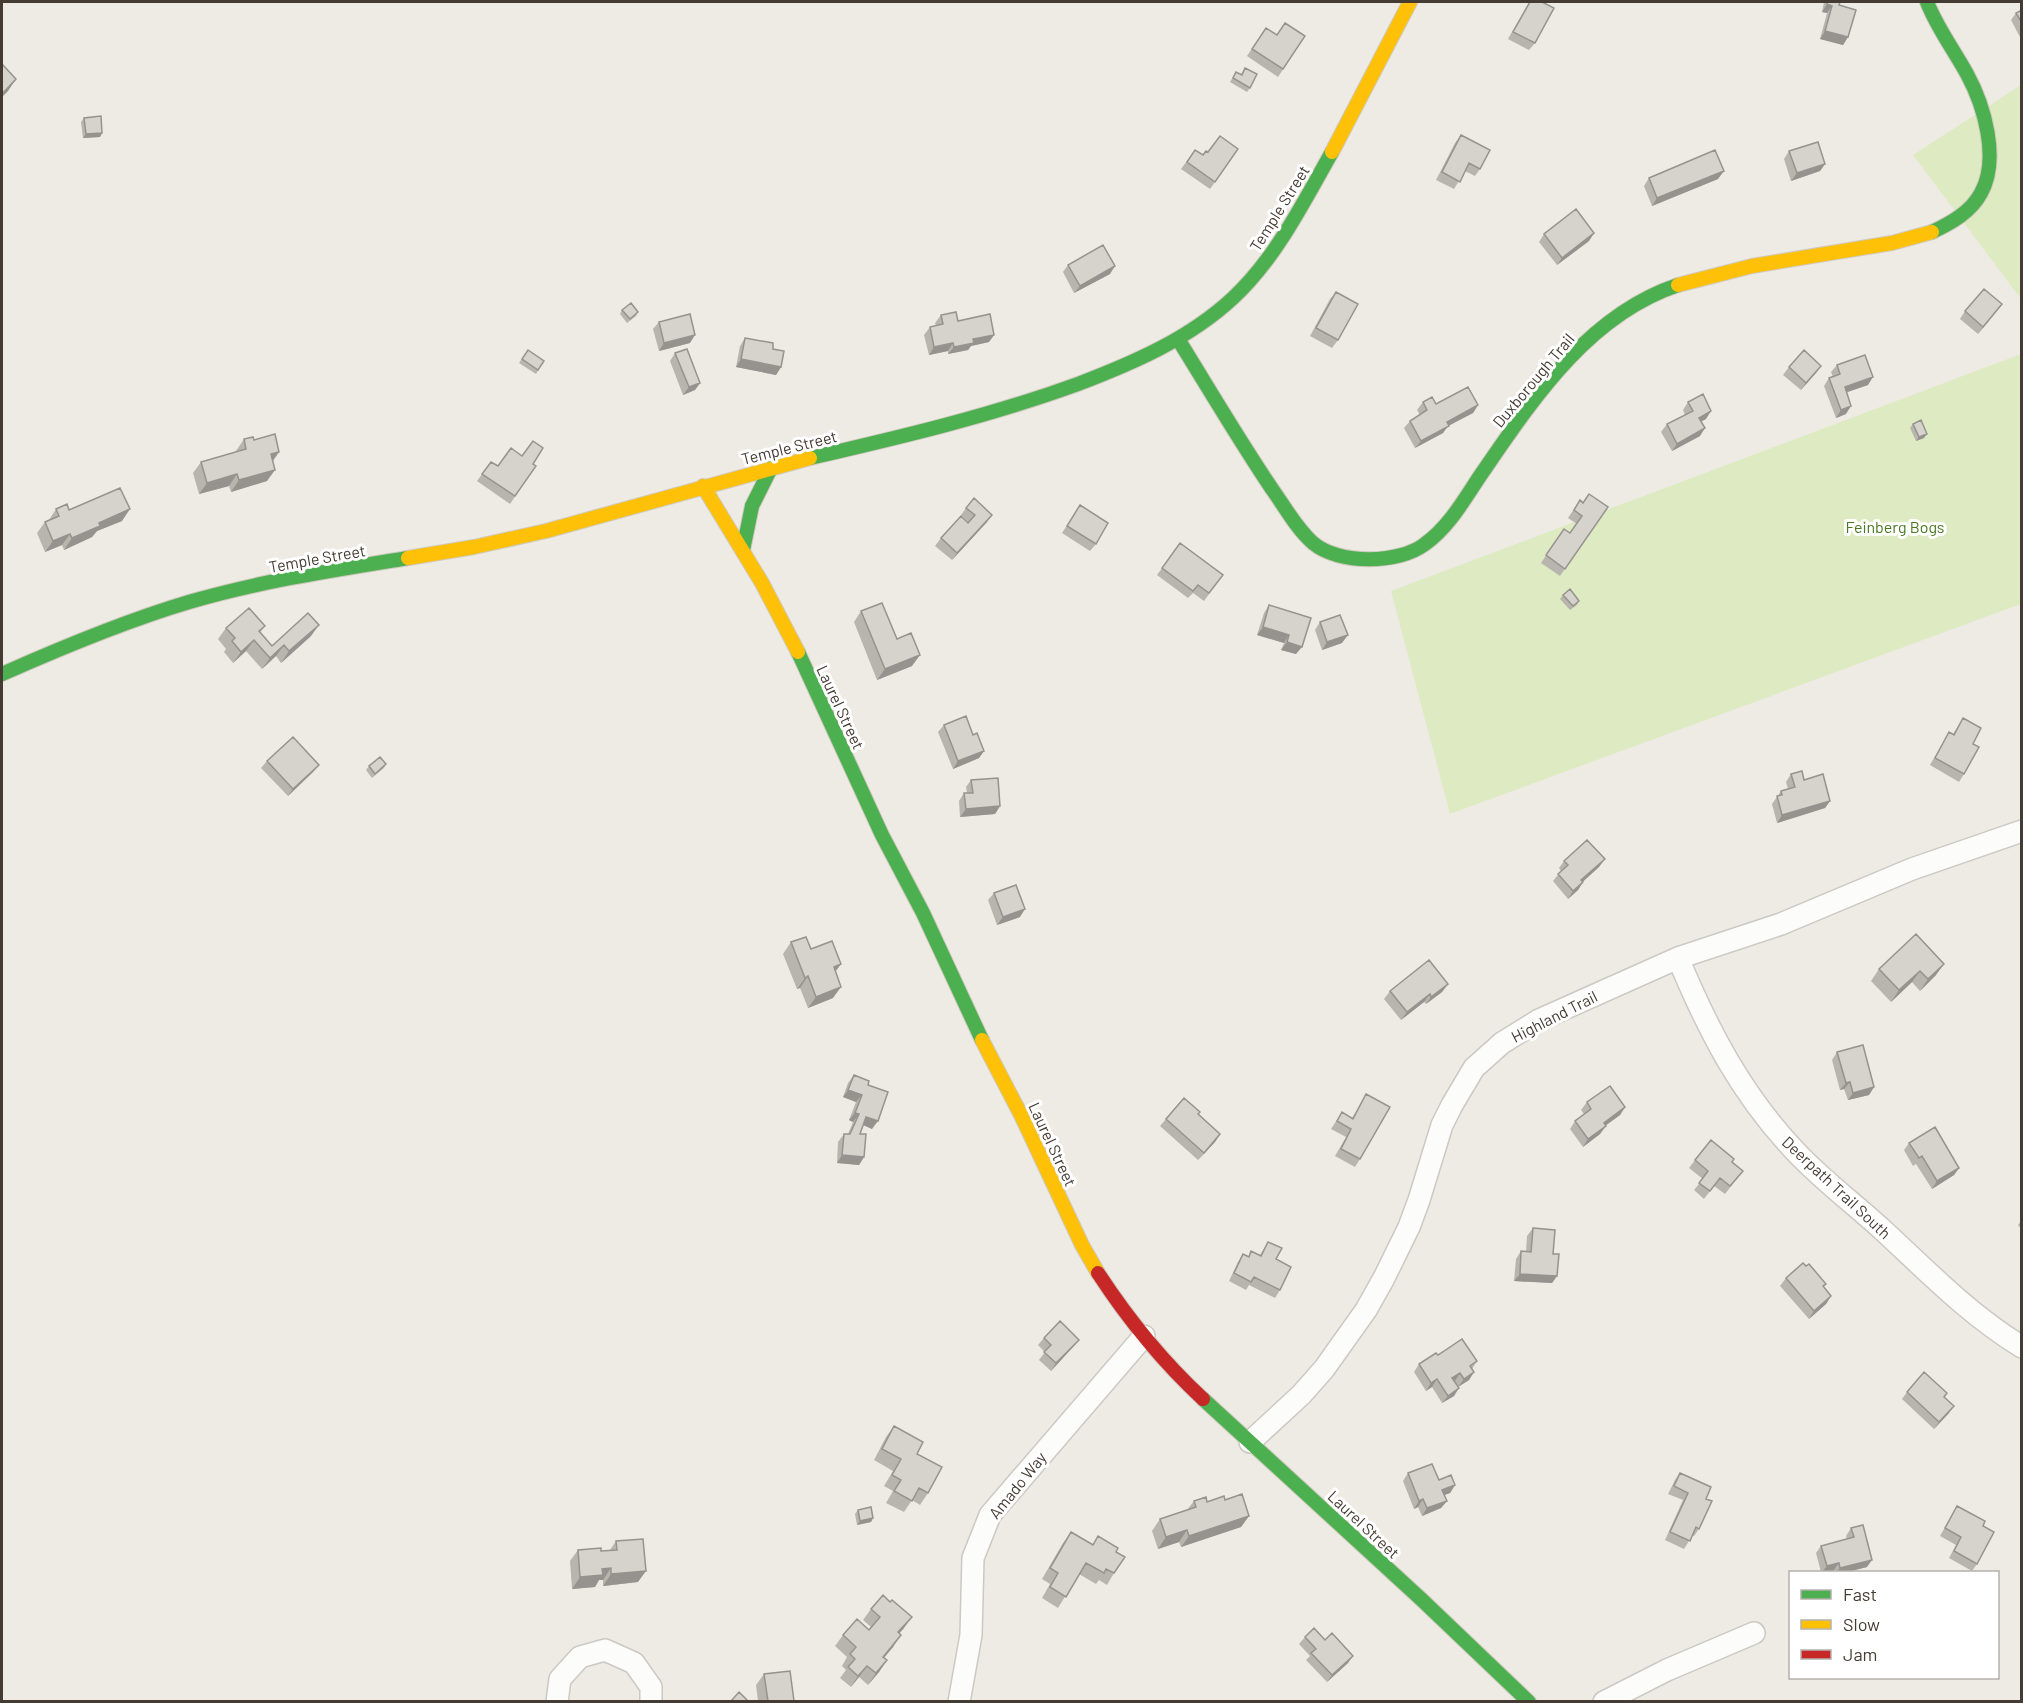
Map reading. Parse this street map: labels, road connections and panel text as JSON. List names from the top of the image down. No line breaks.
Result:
{"streets":{"main road":["Temple Street","Duxborough Trail","Laurel Street"],"street":["Highland Trail","Deerpath Trail South","Amado Way"]},"crossings":[["Temple Street","Duxborough Trail"],["Temple Street","Laurel Street"],["Laurel Street","Highland Trail"],["Laurel Street","Amado Way"],["Highland Trail","Deerpath Trail South"]],"parks":["Feinberg Bogs"],"legend":["Fast","Slow","Jam"]}
